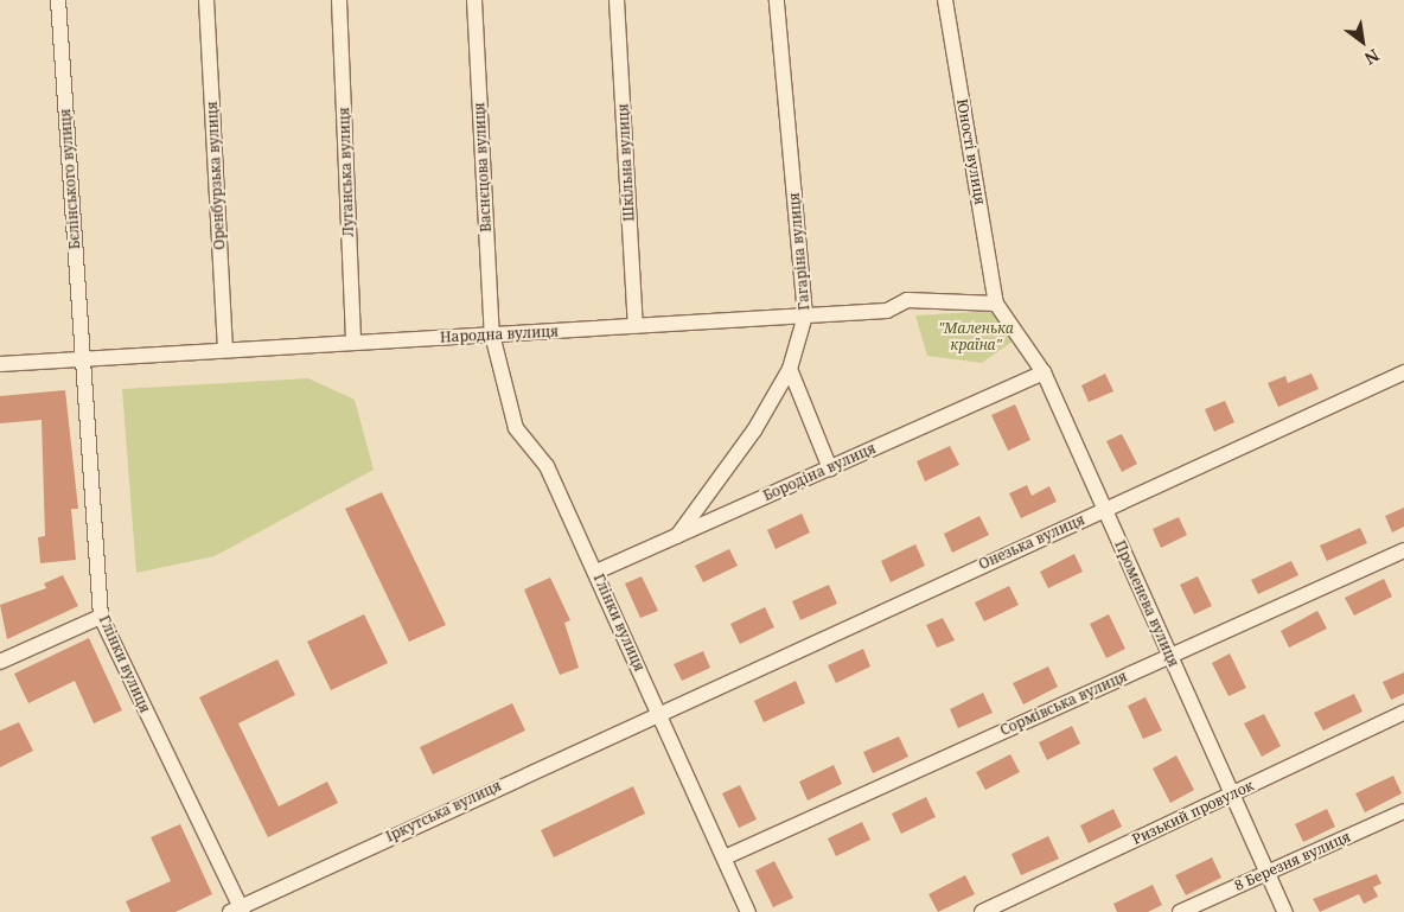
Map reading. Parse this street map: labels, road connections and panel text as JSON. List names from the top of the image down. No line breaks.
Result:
{"streets":{"street":["Юності вулиця","Шкільна вулиця","Васнєцова вулиця","Луганська вулиця","Оренбурзька вулиця","Бєлінського вулиця","Гагаріна вулиця","Народна вулиця","Бородіна вулиця","Онезька вулиця","Променева вулиця","Глінки вулиця","Сормівська вулиця","Іркутська вулиця","Ризький провулок","8 Березня вулиця"]},"crossings":[["Юності вулиця","Народна вулиця"],["Юності вулиця","Променева вулиця"],["Шкільна вулиця","Народна вулиця"],["Васнєцова вулиця","Народна вулиця"],["Васнєцова вулиця","Глінки вулиця"],["Луганська вулиця","Народна вулиця"],["Оренбурзька вулиця","Народна вулиця"],["Бєлінського вулиця","Народна вулиця"],["Бєлінського вулиця","Глінки вулиця"],["Гагаріна вулиця","Народна вулиця"],["Гагаріна вулиця","Бородіна вулиця"],["Народна вулиця","Променева вулиця"],["Народна вулиця","Глінки вулиця"],["Бородіна вулиця","Променева вулиця"],["Бородіна вулиця","Глінки вулиця"],["Онезька вулиця","Променева вулиця"],["Онезька вулиця","Глінки вулиця"],["Онезька вулиця","Іркутська вулиця"],["Променева вулиця","Сормівська вулиця"],["Променева вулиця","Ризький провулок"],["Променева вулиця","8 Березня вулиця"],["Глінки вулиця","Сормівська вулиця"],["Глінки вулиця","Іркутська вулиця"]],"parks":["\"Маленька країна\""],"north":"bottom right"}
